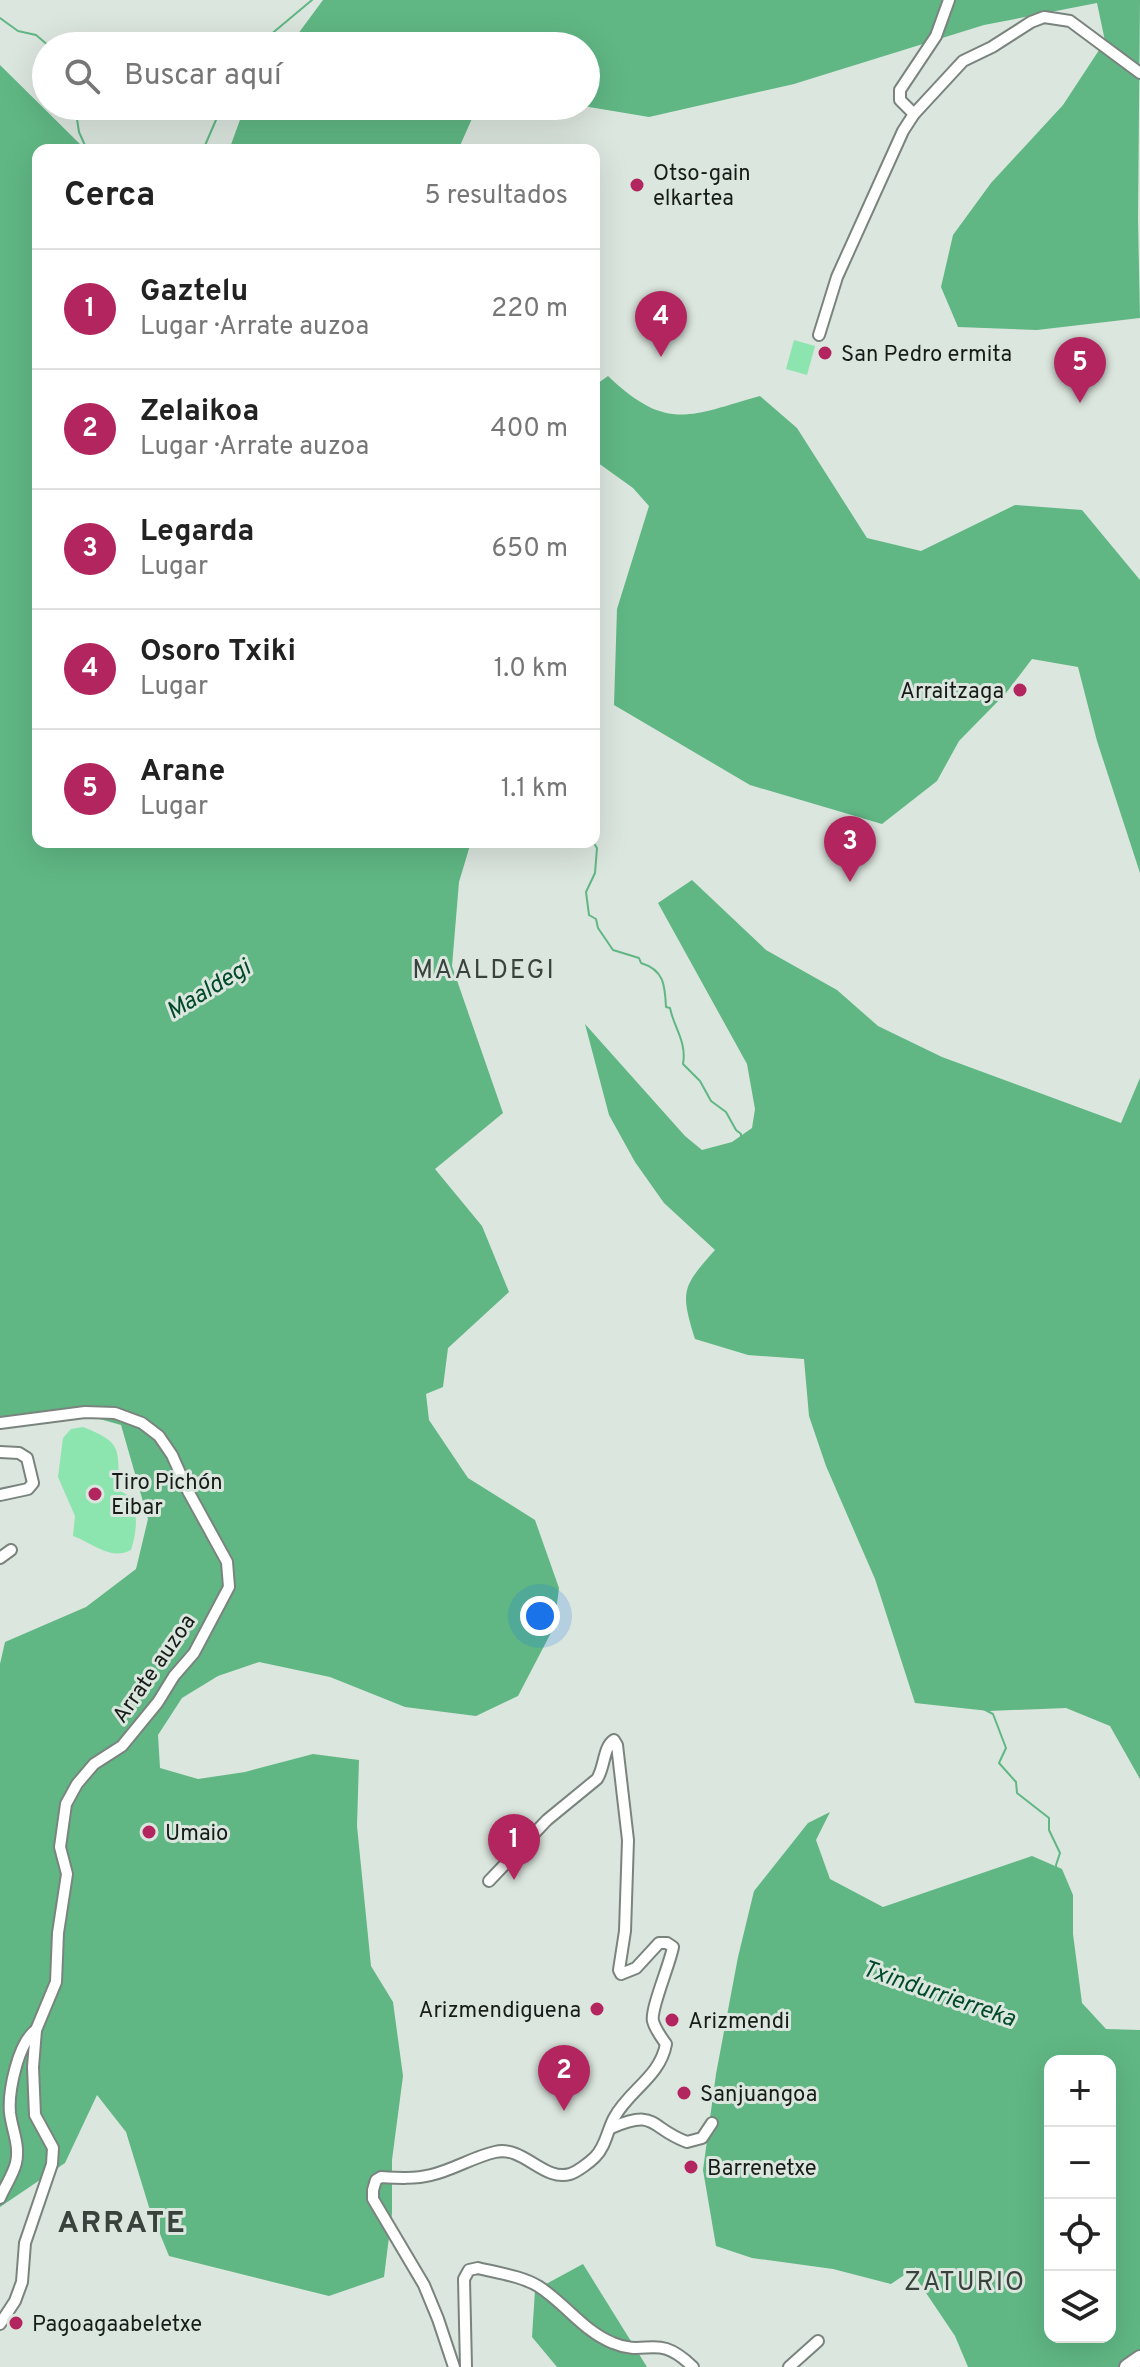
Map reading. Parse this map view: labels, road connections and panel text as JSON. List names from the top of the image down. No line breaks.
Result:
{"streets":{"street":["Arrate auzoa"]},"districts":["MAALDEGI","ARRATE","ZATURIO"],"water":["Maaldegi","Txindurrierreka"],"places":["Otso-gain elkartea","San Pedro ermita","Arraitzaga","Tiro Pichón Eibar","Umaio","Arizmendiguena","Arizmendi","Sanjuangoa","Barrenetxe","Pagoagaabeletxe"],"page":{"search":"Buscar aquí","heading":["Cerca","5 resultados"],"list":[{"mark":"1","name":"Gaztelu","note":"Lugar · Arrate auzoa","value":"220 m"},{"mark":"2","name":"Zelaikoa","note":"Lugar · Arrate auzoa","value":"400 m"},{"mark":"3","name":"Legarda","note":"Lugar","value":"650 m"},{"mark":"4","name":"Osoro Txiki","note":"Lugar","value":"1.0 km"},{"mark":"5","name":"Arane","note":"Lugar","value":"1.1 km"}],"pins":["4","5","3","1","2"],"map_buttons":["+","−"]}}
